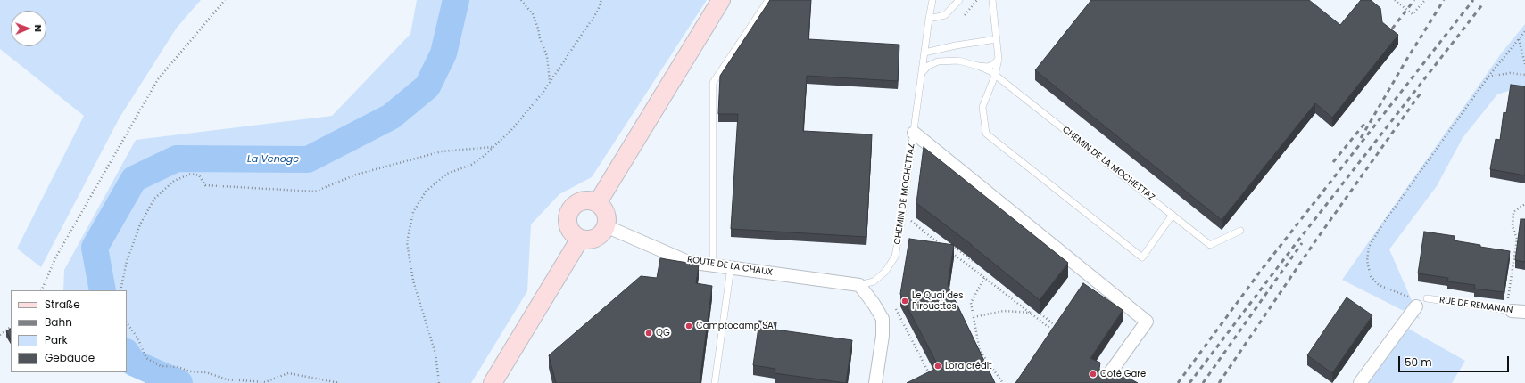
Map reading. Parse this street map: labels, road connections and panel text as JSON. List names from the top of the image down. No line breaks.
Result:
{"streets":{"street":["ROUTE DE LA CHAUX","RUE DE REMANAN"],"lane":["CHEMIN DE LA MOCHETTAZ","CHEMIN DE MOCHETTAZ"]},"crossings":[["CHEMIN DE LA MOCHETTAZ","CHEMIN DE MOCHETTAZ"],["CHEMIN DE MOCHETTAZ","ROUTE DE LA CHAUX"]],"water":["La Venoge"],"places":["Le Quai des Pirouettes","Camptocamp SA","QG","Lora crédit","Coté Gare"],"legend":["Straße","Bahn","Park","Gebäude"],"scale_bar":"50 m","north":"right"}
